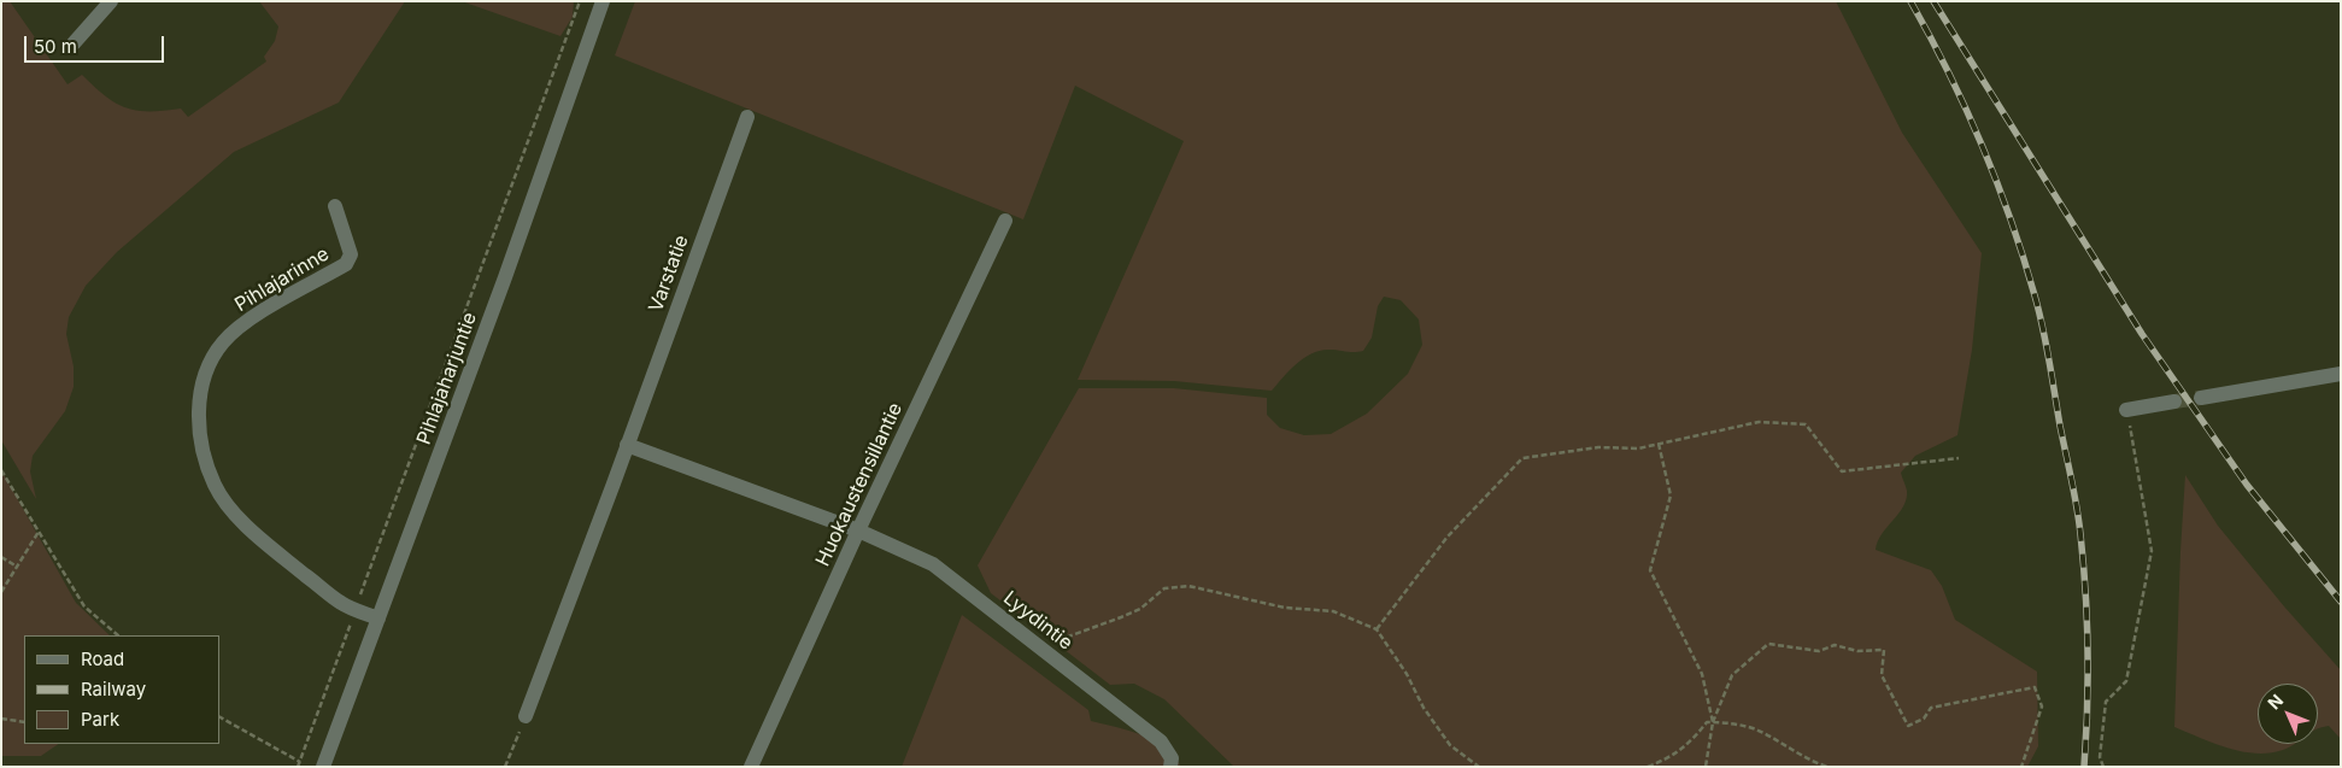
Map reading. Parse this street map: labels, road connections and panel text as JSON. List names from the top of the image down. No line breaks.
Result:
{"streets":{"street":["Varstatie","Pihlajarinne","Pihlajaharjuntie","Huokaustensillantie","Lyydintie"]},"crossings":[["Pihlajarinne","Pihlajaharjuntie"],["Huokaustensillantie","Lyydintie"]],"legend":["Road","Railway","Park"],"scale_bar":"50 m","north":"top left"}
